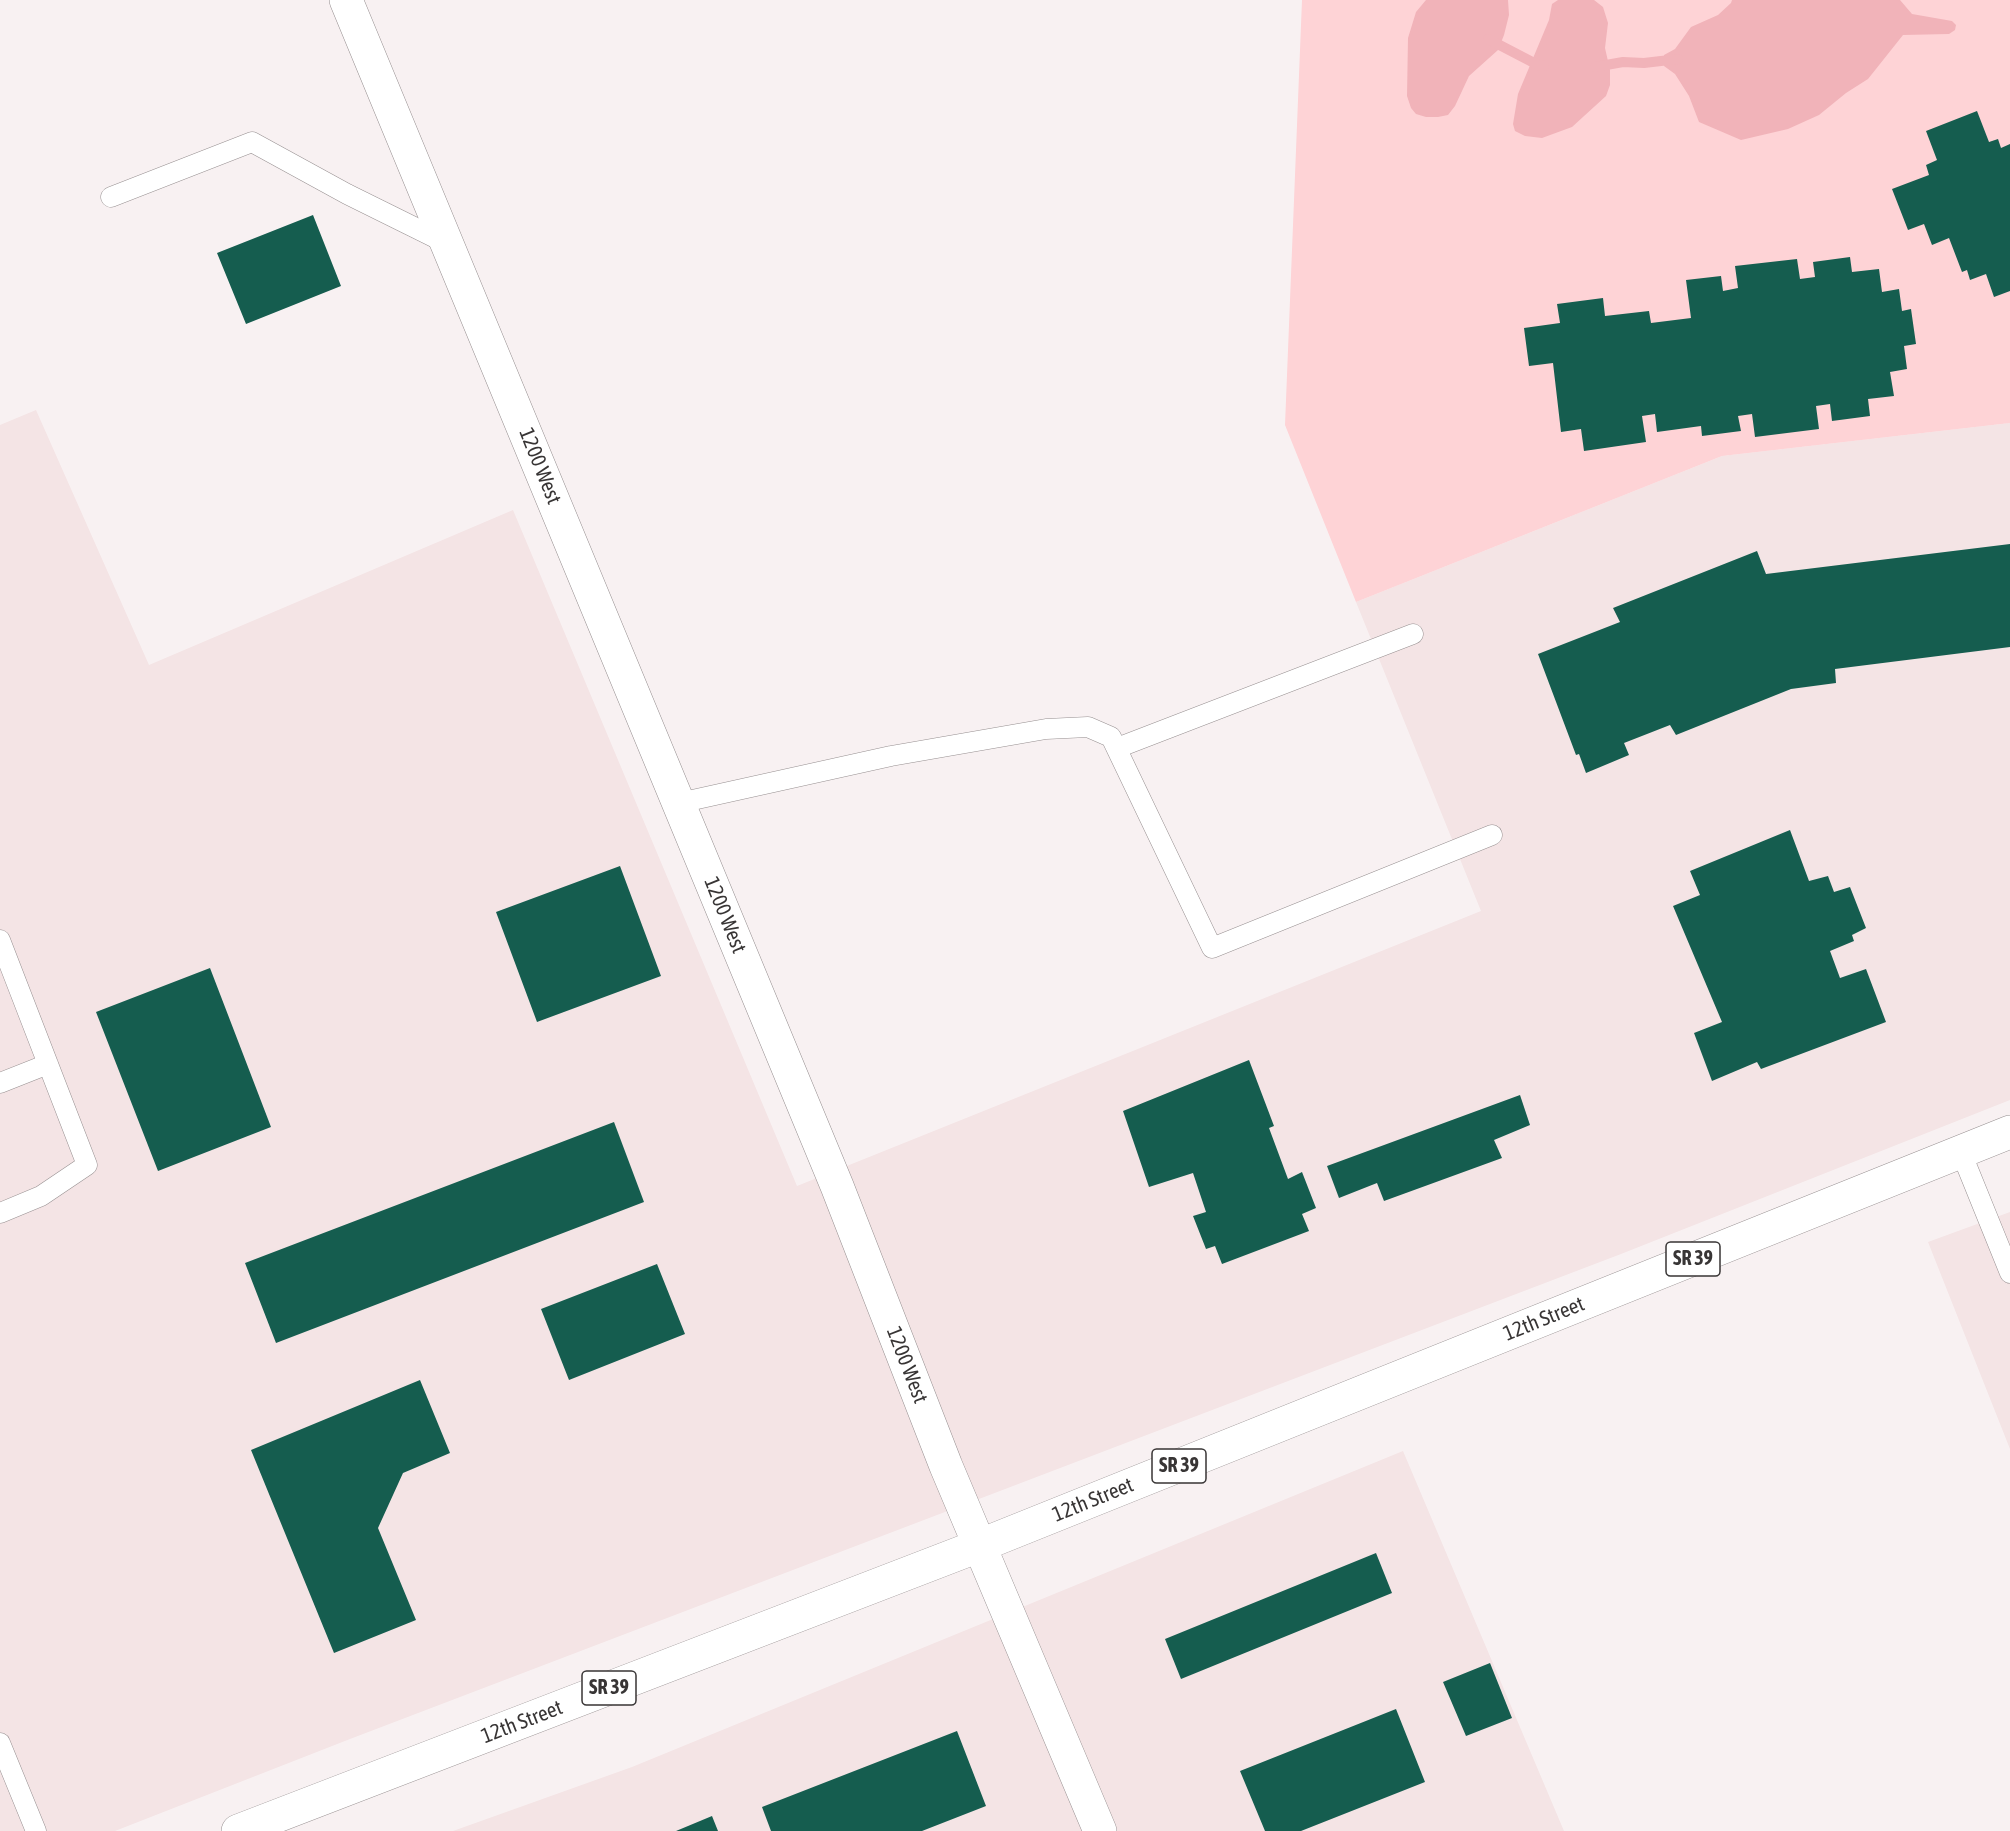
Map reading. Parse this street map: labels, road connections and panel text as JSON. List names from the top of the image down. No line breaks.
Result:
{"streets":{"street":["1200 West","SR 39","12th Street"]},"crossings":[["1200 West","12th Street"]]}
